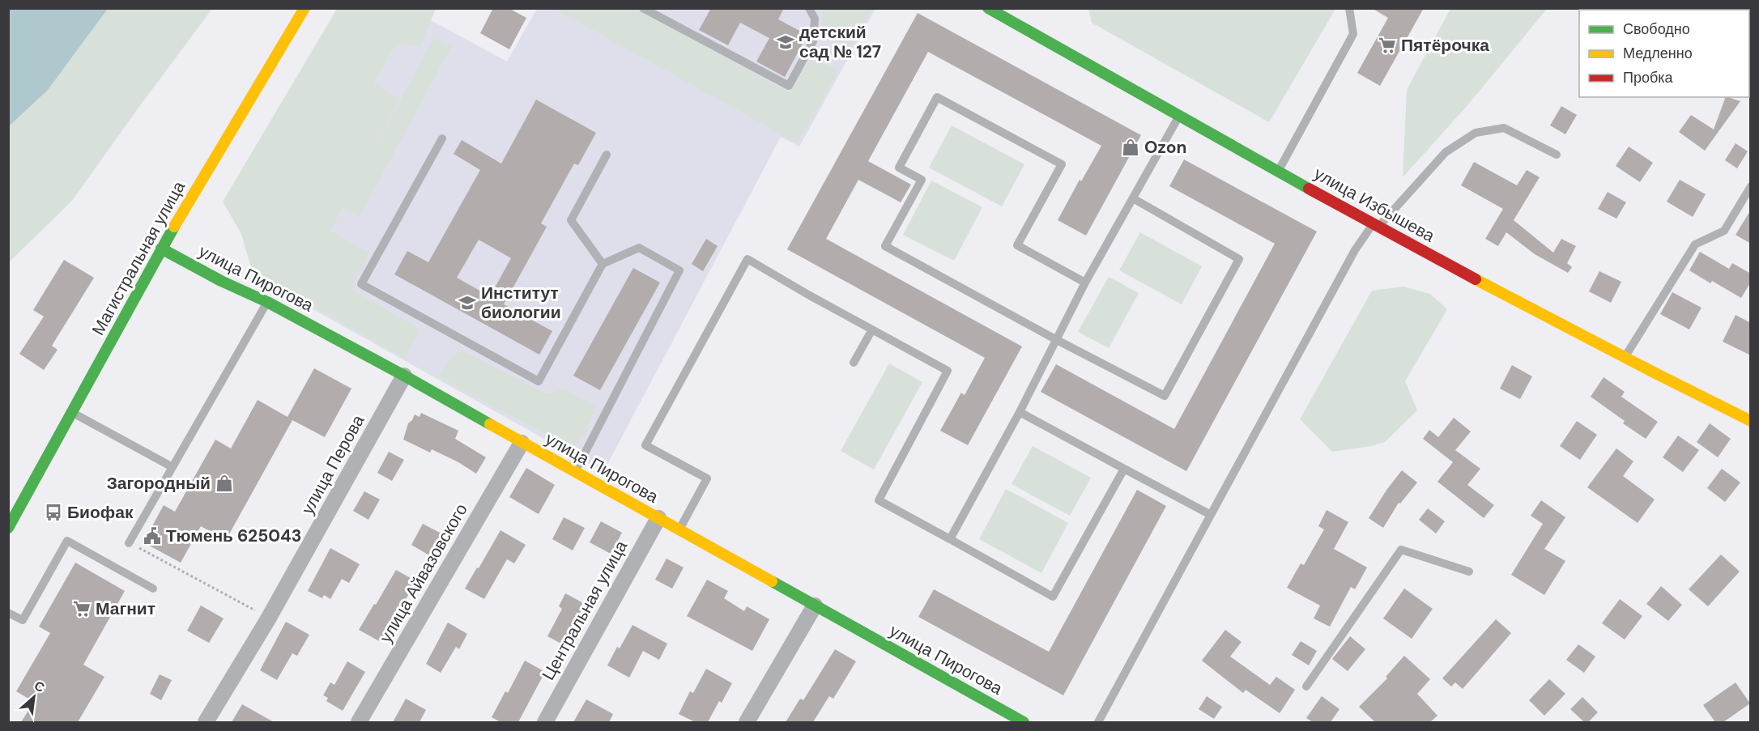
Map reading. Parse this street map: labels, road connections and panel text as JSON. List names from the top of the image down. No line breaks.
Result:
{"streets":{"street":["улица Избышева","Магистральная улица","улица Пирогова","улица Перова","улица Айвазовского","Центральная улица"]},"crossings":[["Магистральная улица","улица Пирогова"],["улица Пирогова","улица Перова"],["улица Пирогова","улица Айвазовского"],["улица Пирогова","Центральная улица"]],"places":{"school or university":["детский сад № 127","Институт биологии"],"supermarket":["Пятёрочка","Магнит"],"shop":["Ozon","Загородный"],"bus stop":["Биофак"],"public building":["Тюмень 625043"]},"legend":["Свободно","Медленно","Пробка"],"north":"top right"}
